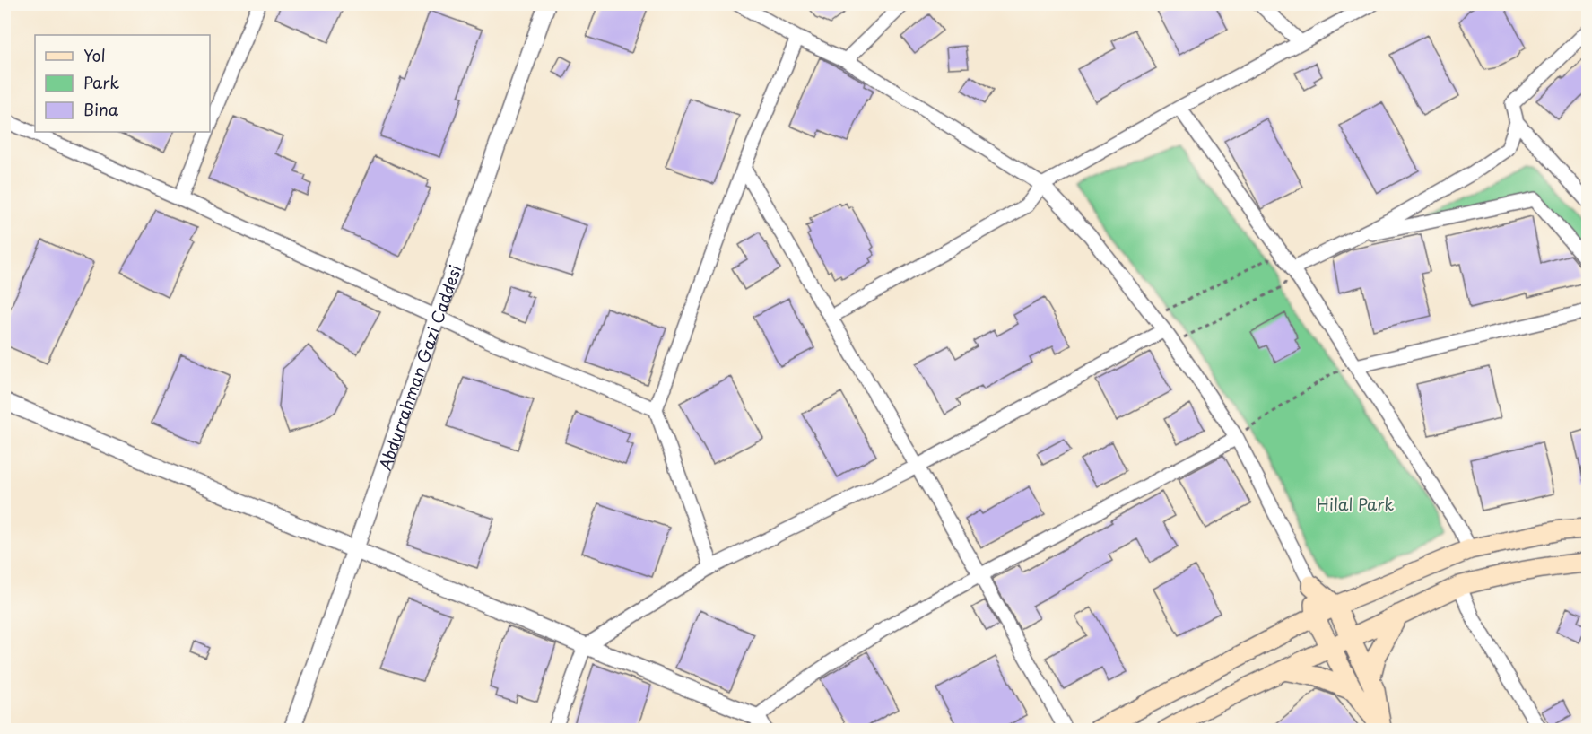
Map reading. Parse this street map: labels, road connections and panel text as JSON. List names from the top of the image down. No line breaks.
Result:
{"streets":{"street":["Abdurrahman Gazi Caddesi"]},"parks":["Hilal Park"],"legend":["Yol","Park","Bina"]}
